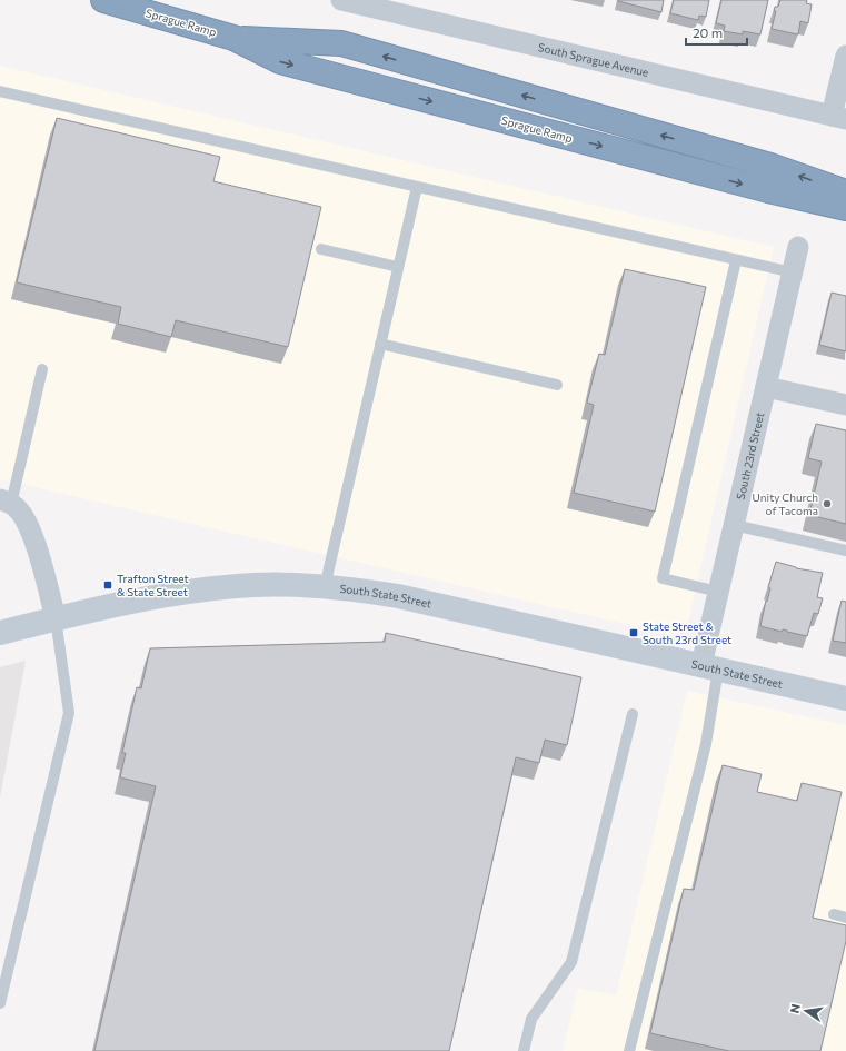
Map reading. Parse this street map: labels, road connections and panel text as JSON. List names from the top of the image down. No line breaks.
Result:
{"streets":{"highway":["Sprague Ramp"],"street":["South Sprague Avenue","South 23rd Street","South State Street"]},"crossings":[["South 23rd Street","South State Street"]],"places":{"other":["Unity Church of Tacoma"],"transit":["Trafton Street & State Street","State Street & South 23rd Street"]},"scale_bar":"20 m","north":"left"}
